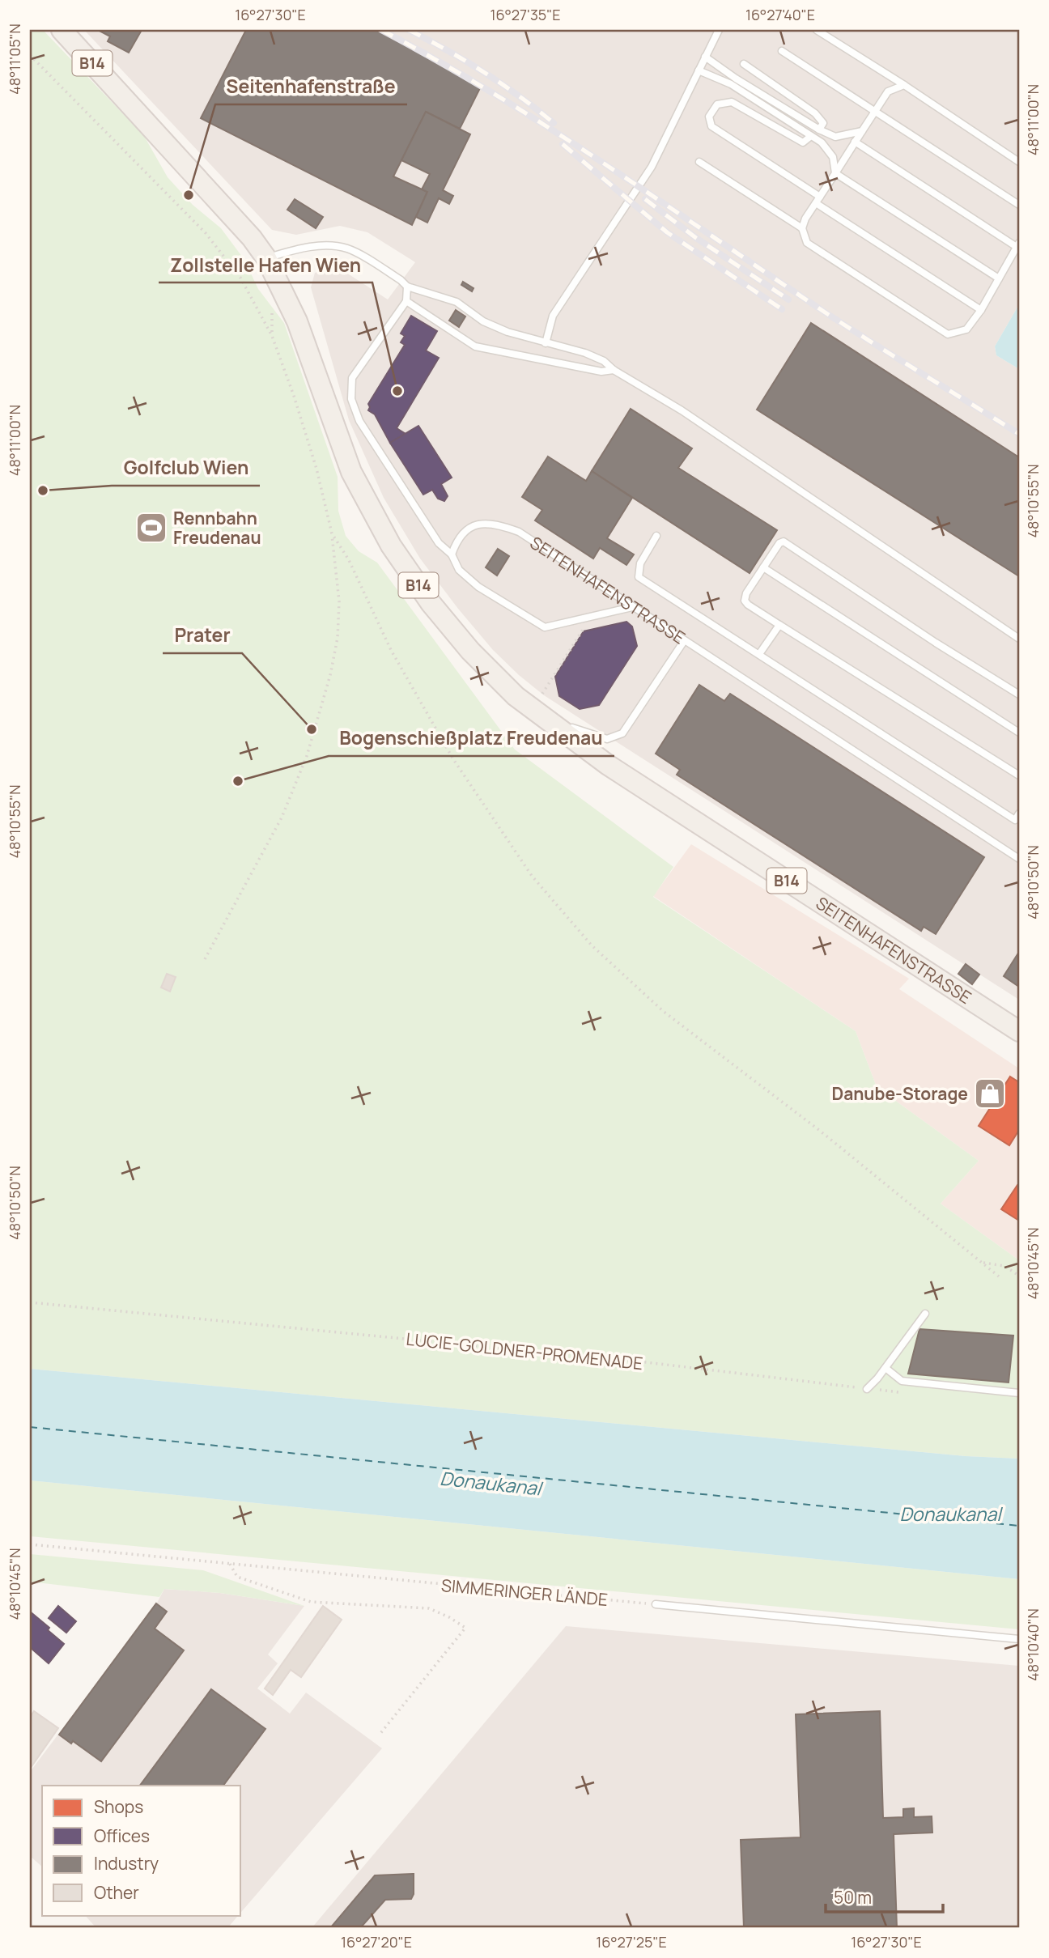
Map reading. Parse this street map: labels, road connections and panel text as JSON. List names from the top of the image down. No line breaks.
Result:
{"streets":{"main road":["B14","SEITENHAFENSTRASSE"],"path":["LUCIE-GOLDNER-PROMENADE","SIMMERINGER LÄNDE"]},"water":["Donaukanal"],"places":{"other":["Seitenhafenstraße","Zollstelle Hafen Wien","Golfclub Wien","Prater","Bogenschießplatz Freudenau"],"sports":["Rennbahn Freudenau"],"shop":["Danube-Storage"]},"legend":["Shops","Offices","Industry","Other"],"scale_bar":"50 m","coordinates":["16°27'30\"E","16°27'35\"E","16°27'40\"E","48°11'05\"N","48°11'00\"N","48°10'55\"N","48°10'50\"N","48°10'45\"N","48°10'40\"N","16°27'20\"E","16°27'25\"E"]}
